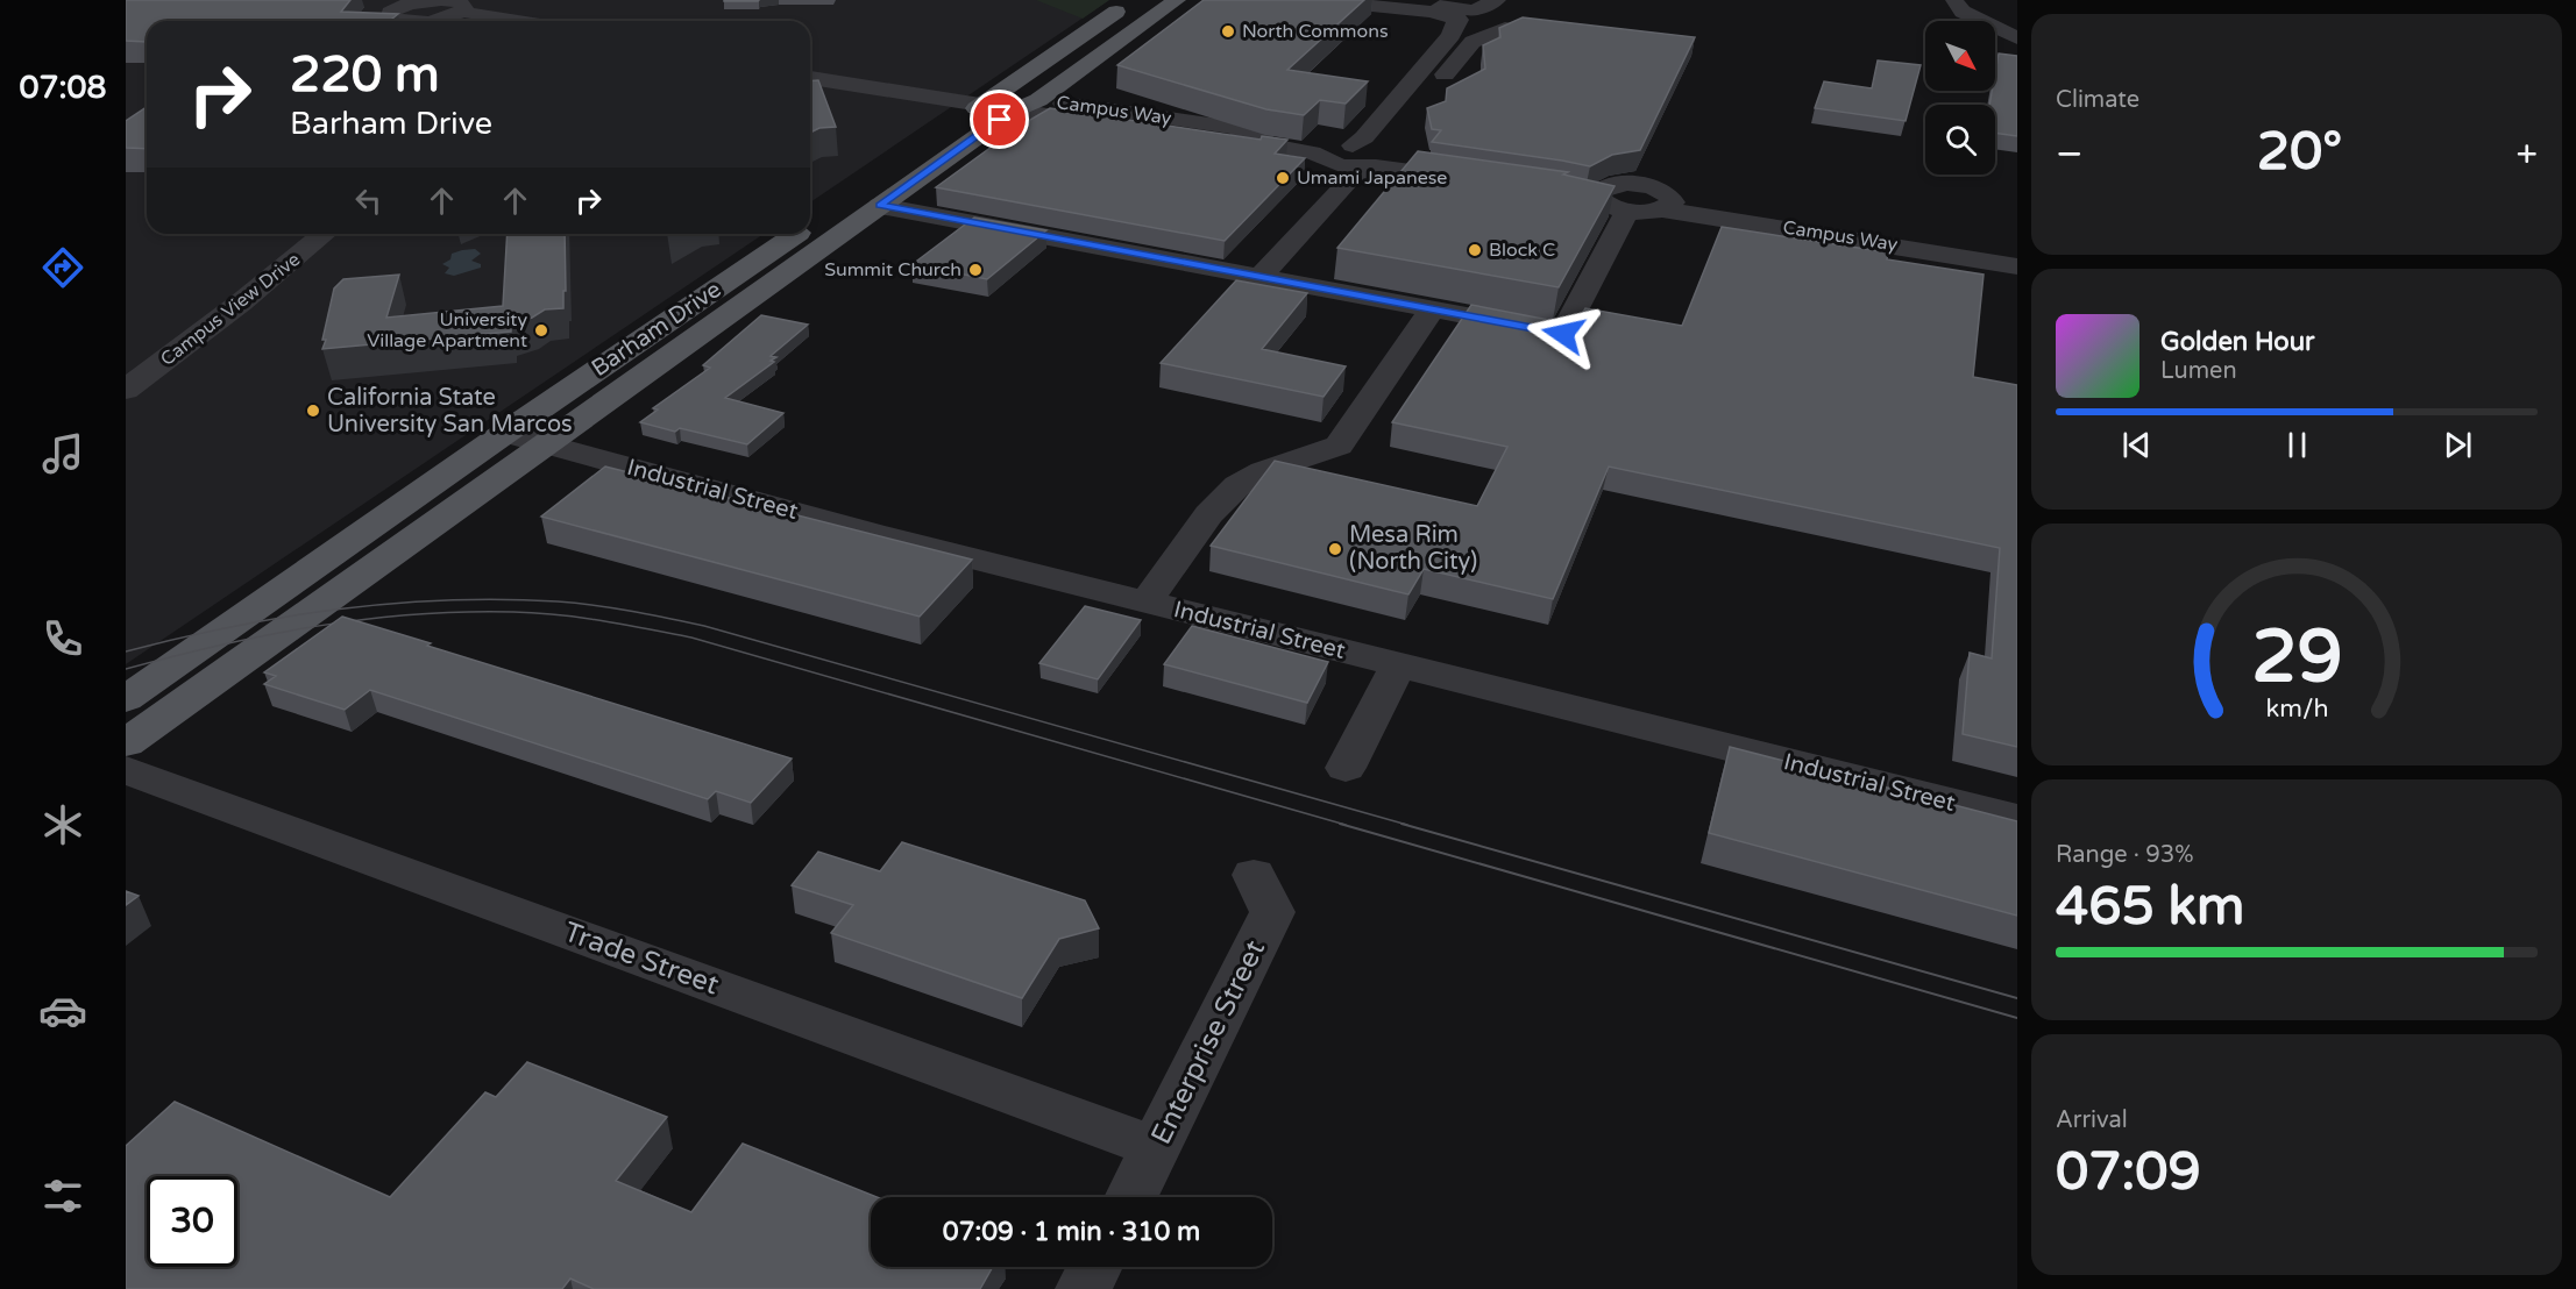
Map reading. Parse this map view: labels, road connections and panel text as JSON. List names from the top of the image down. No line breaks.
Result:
{"streets":{"main road":["Barham Drive"],"street":["Campus Way","Campus View Drive","Industrial Street","Trade Street","Enterprise Street"]},"crossings":[["Barham Drive","Industrial Street"],["Trade Street","Enterprise Street"]],"places":["North Commons","Umami Japanese","Block C","Summit Church","University Village Apartment","California State University San Marcos","Mesa Rim (North City)"],"north":"bottom right","page":{"tabs":"07:08","tile":["Climate",["Range · 93%","465 km"],["Arrival","07:09"]],"turn":["220 m","Barham Drive"],"heat":["−","20°","+"],"song":["Golden Hour","Lumen"],"limit":"30","trip":"07:09 · 1 min · 310 m","gauge":["29","km/h"]}}
